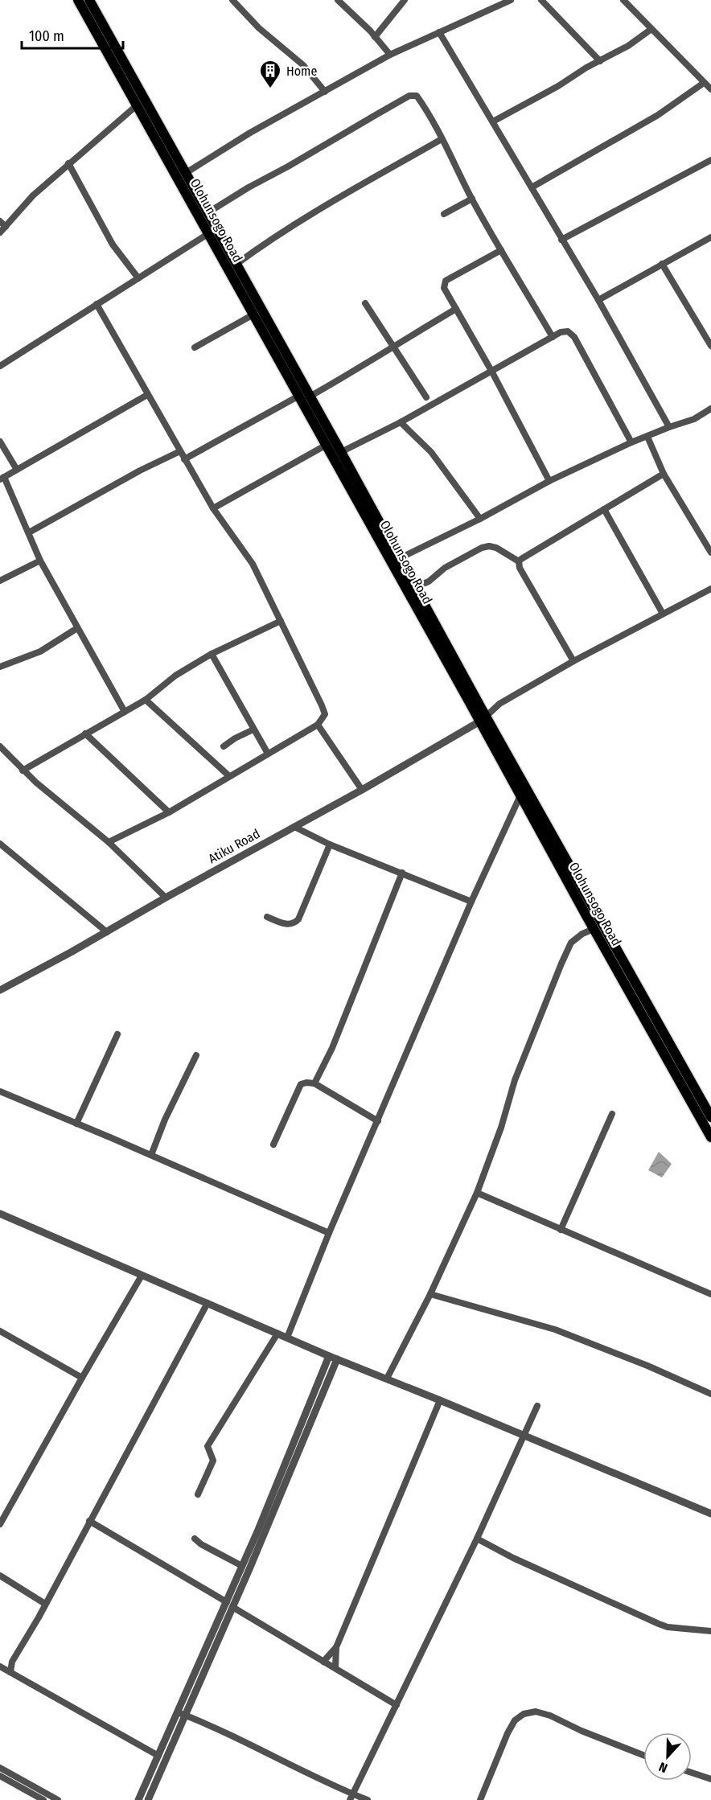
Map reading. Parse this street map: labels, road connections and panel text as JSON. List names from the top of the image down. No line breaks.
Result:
{"streets":{"main road":["Olohunsogo Road"],"street":["Atiku Road"]},"crossings":[["Olohunsogo Road","Atiku Road"]],"places":{"building":["Home"]},"scale_bar":"100 m","north":"bottom"}
